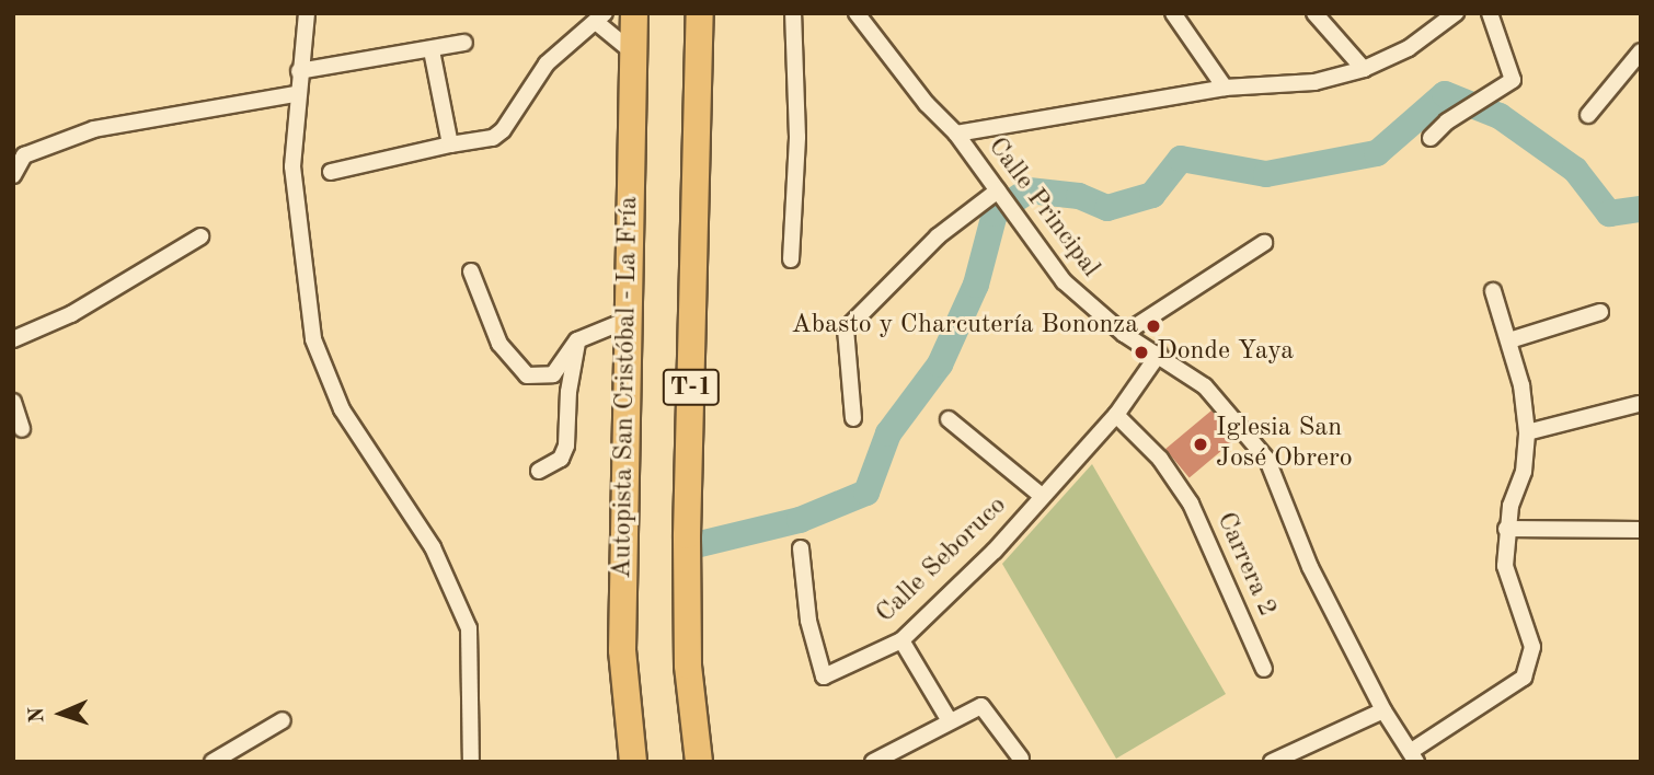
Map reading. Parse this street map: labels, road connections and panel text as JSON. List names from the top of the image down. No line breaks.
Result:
{"streets":{"highway":["Autopista San Cristóbal - La Fría","T-1"],"street":["Calle Principal","Calle Seboruco","Carrera 2"]},"crossings":[["Calle Principal","Calle Seboruco"],["Calle Seboruco","Carrera 2"]],"places":["Abasto y Charcutería Bononza","Donde Yaya","Iglesia San José Obrero"],"north":"left"}
